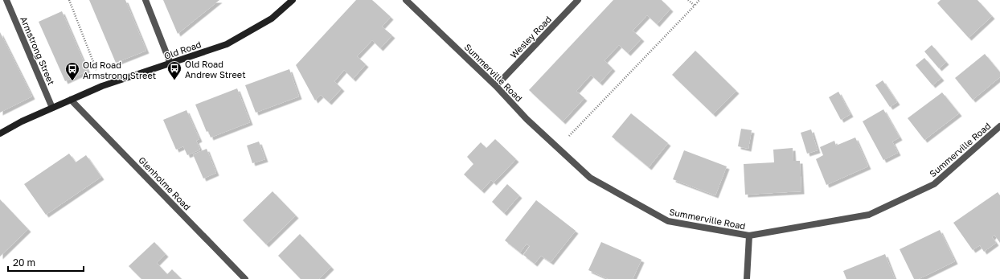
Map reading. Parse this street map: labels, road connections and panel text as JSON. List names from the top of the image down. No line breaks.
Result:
{"streets":{"main road":["Old Road"],"street":["Wesley Road","Armstrong Street","Summerville Road","Glenholme Road"]},"crossings":[["Wesley Road","Summerville Road"],["Old Road","Armstrong Street"],["Old Road","Glenholme Road"]],"places":{"bus stop":["Old Road Andrew Street","Old Road Armstrong Street"]},"scale_bar":"20 m"}
